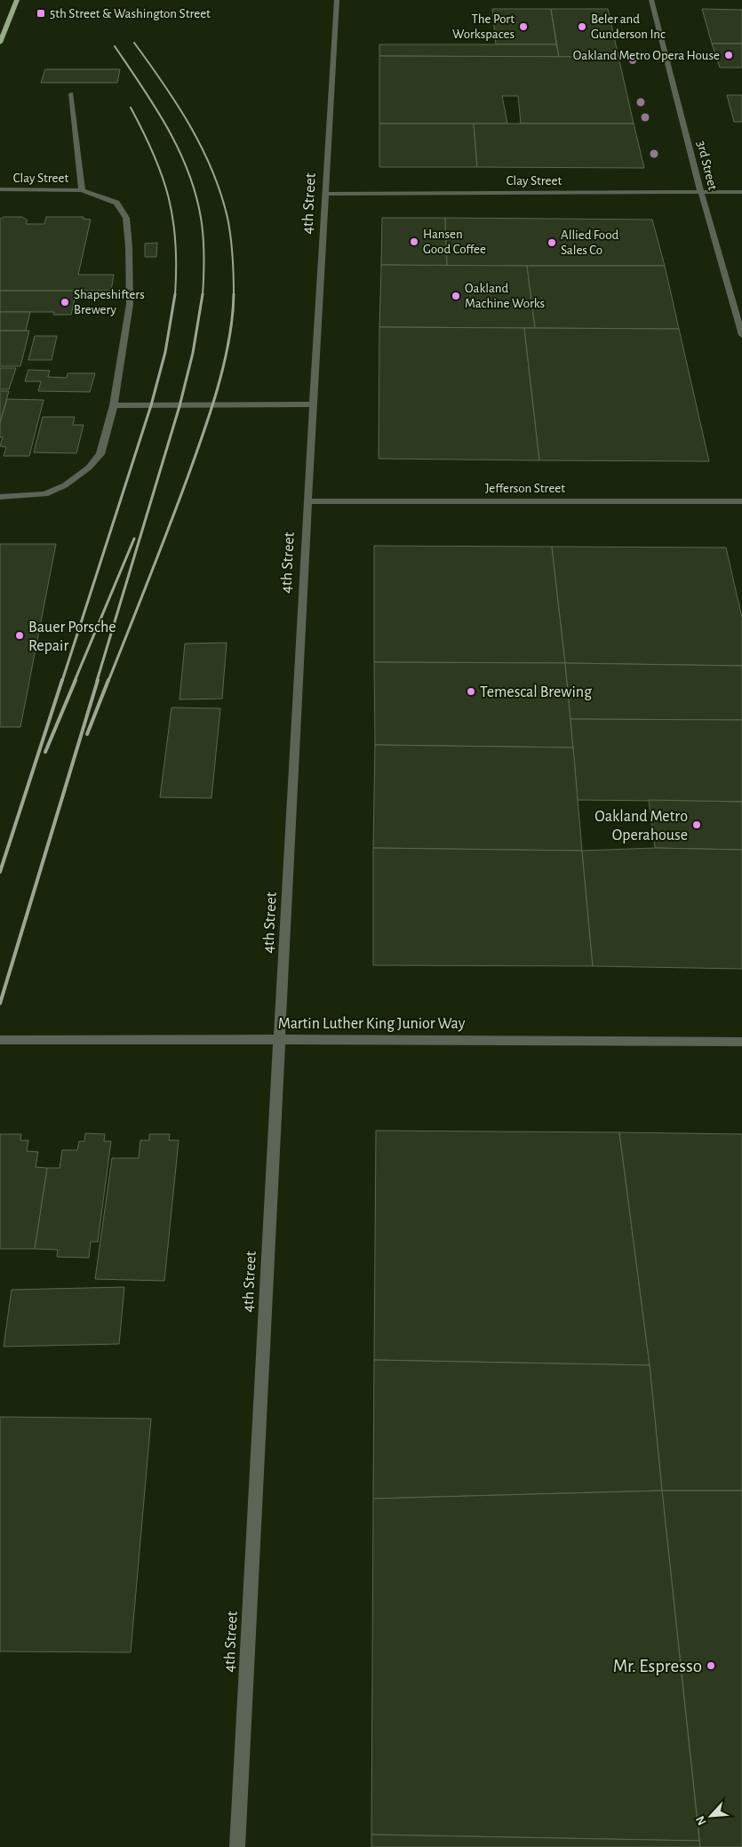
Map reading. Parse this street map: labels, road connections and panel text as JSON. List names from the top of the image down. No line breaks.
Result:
{"streets":{"street":["3rd Street","Clay Street","4th Street","Jefferson Street","Martin Luther King Junior Way"]},"crossings":[["3rd Street","Clay Street"],["Clay Street","4th Street"],["4th Street","Jefferson Street"],["4th Street","Martin Luther King Junior Way"]],"places":{"transit":["5th Street & Washington Street"],"other":["The Port Workspaces","Beler and Gunderson Inc","Oakland Metro Opera House","Hansen Good Coffee","Allied Food Sales Co","Oakland Machine Works","Shapeshifters Brewery","Bauer Porsche Repair","Temescal Brewing","Oakland Metro Operahouse","Mr. Espresso"]},"north":"bottom left"}
